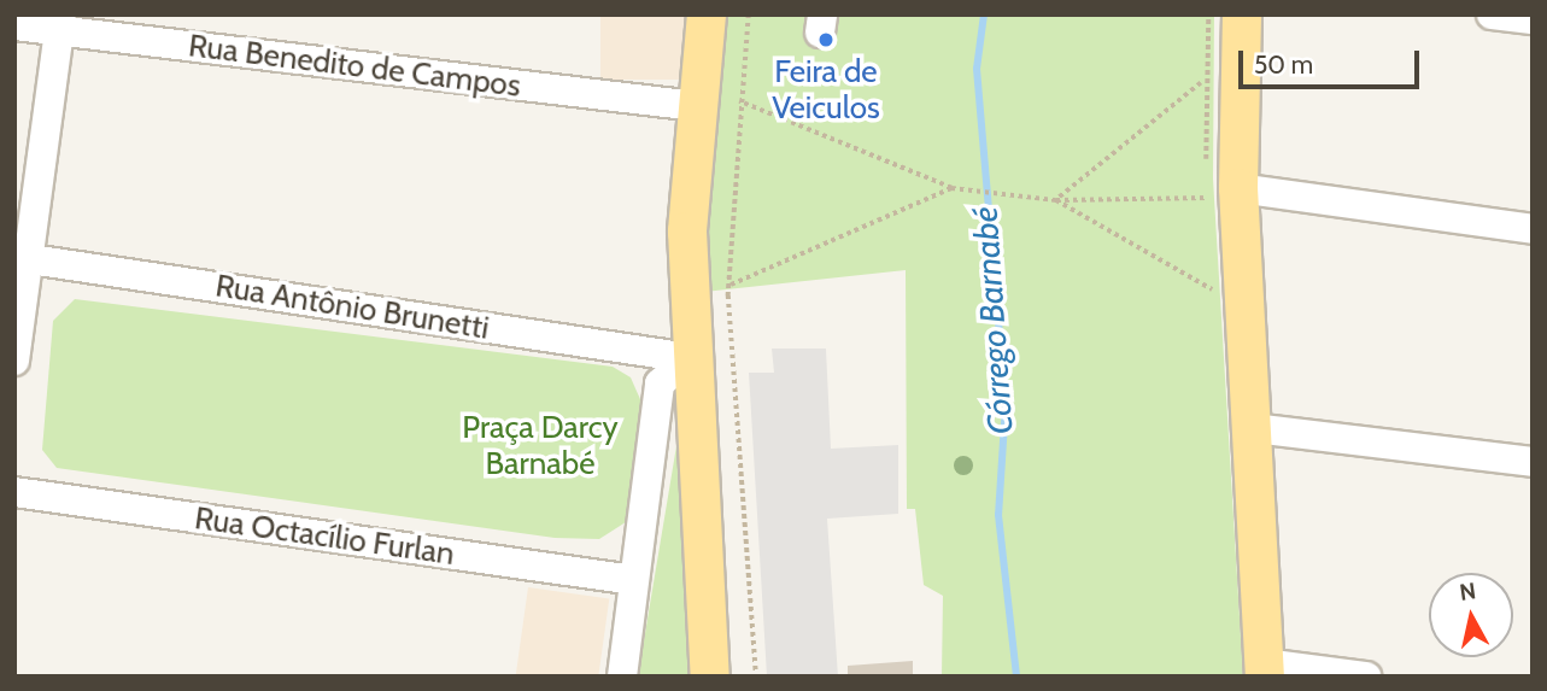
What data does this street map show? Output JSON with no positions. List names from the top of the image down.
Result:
{
  "streets": {
    "street": ["Rua Benedito de Campos", "Rua Antônio Brunetti", "Rua Octacílio Furlan"]
  },
  "water": ["Córrego Barnabé"],
  "parks": ["Praça Darcy Barnabé"],
  "places": ["Feira de Veiculos"],
  "scale_bar": "50 m",
  "north": "top"
}
